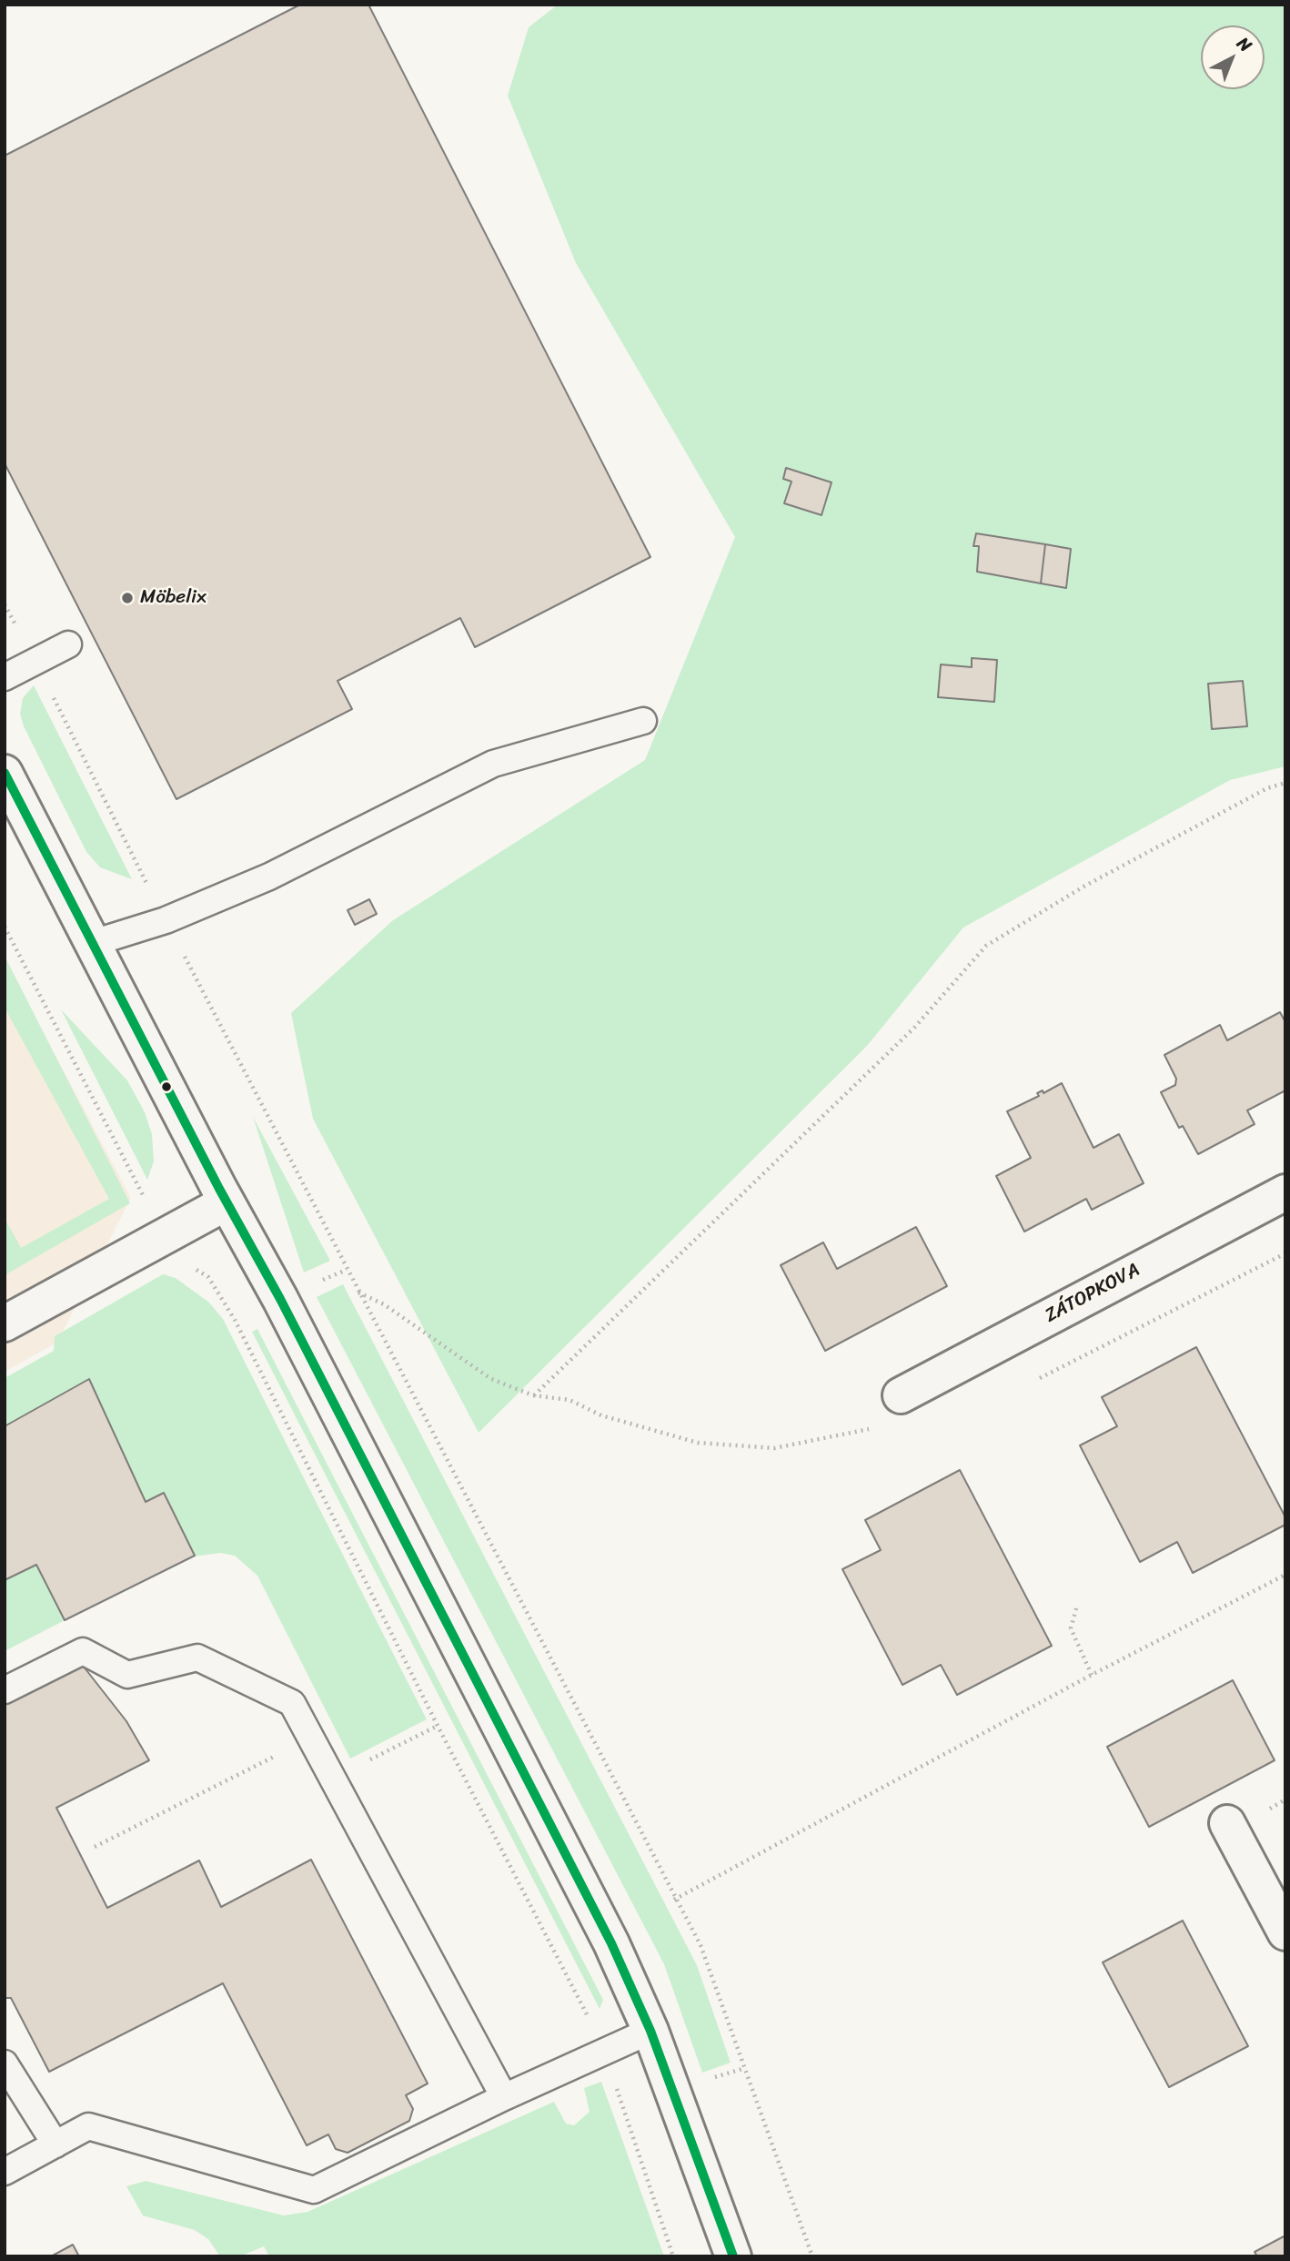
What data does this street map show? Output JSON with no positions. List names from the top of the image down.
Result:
{
  "streets": {
    "street": ["ZÁTOPKOVA"]
  },
  "places": ["Möbelix"],
  "north": "top right"
}
